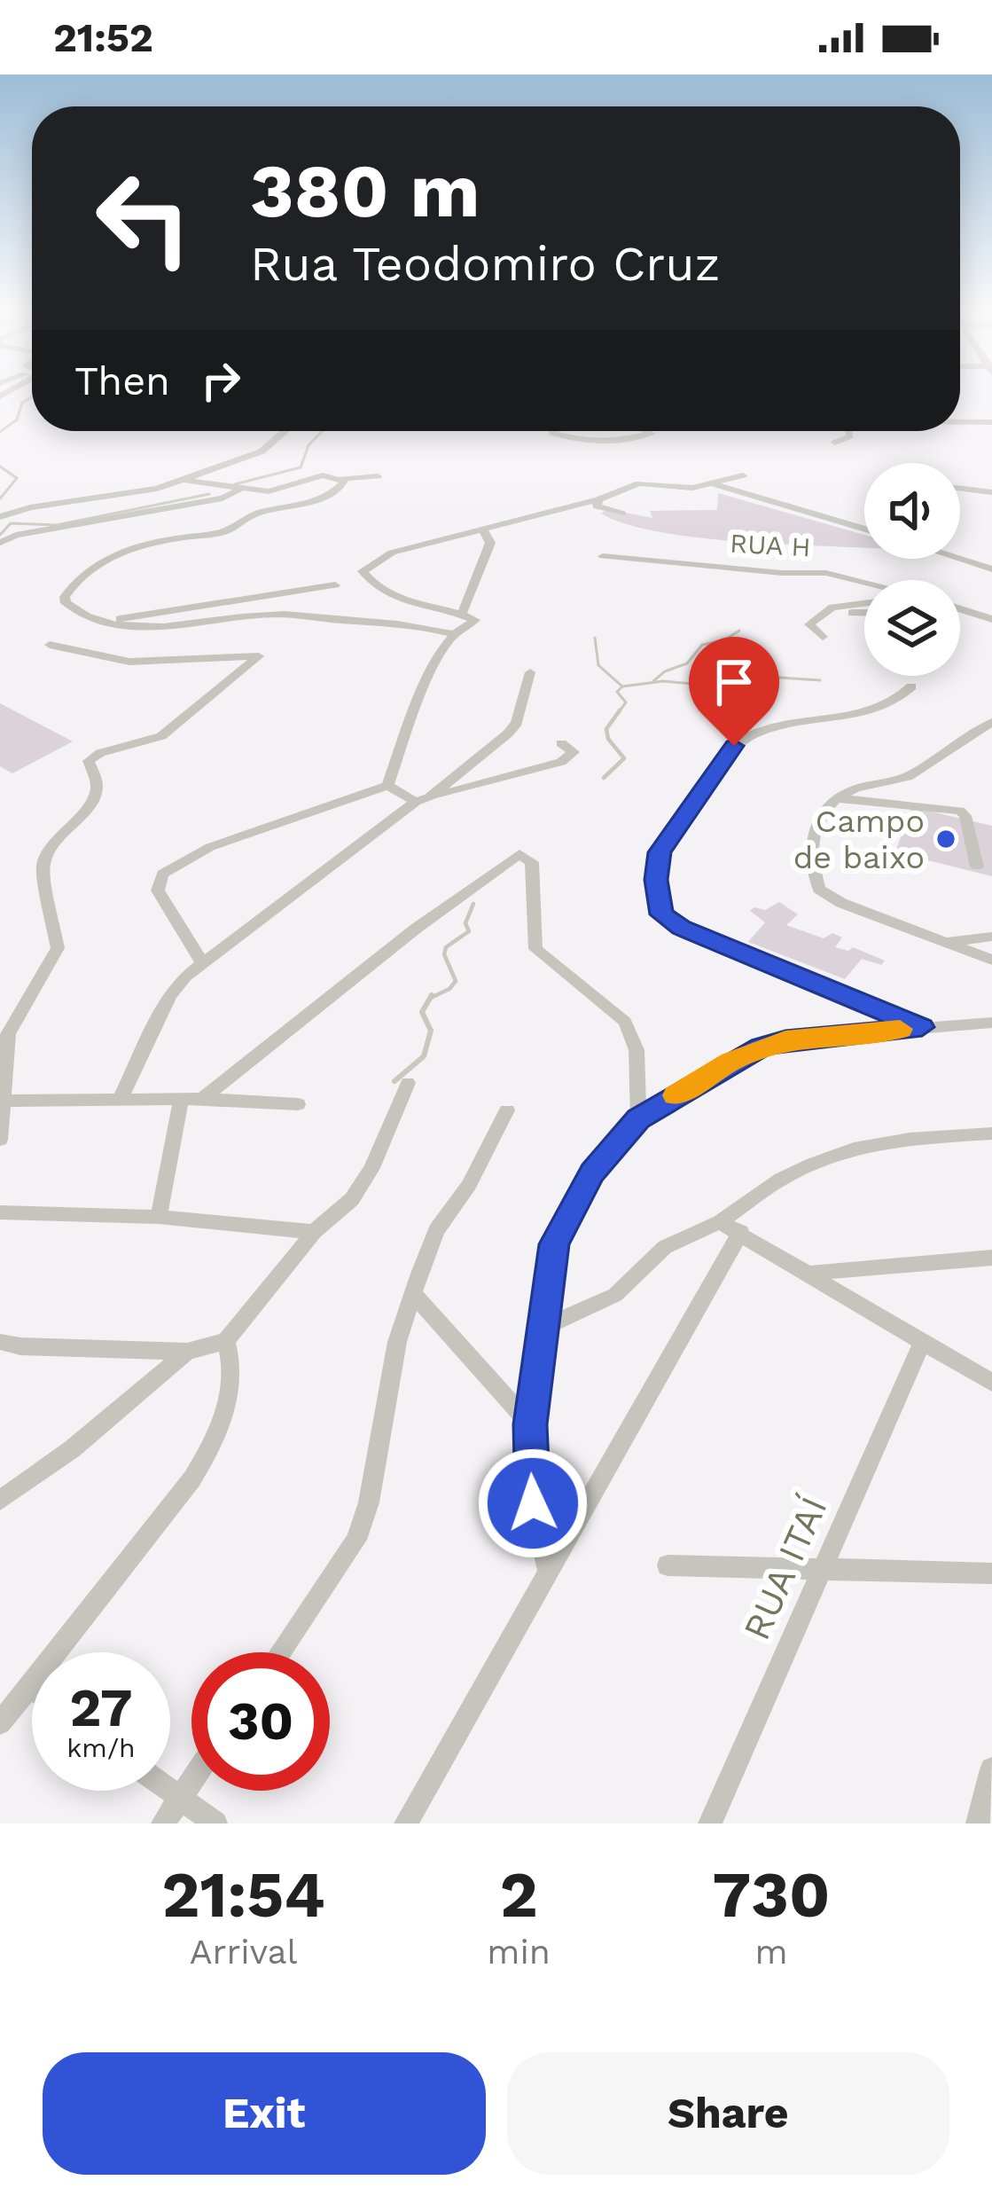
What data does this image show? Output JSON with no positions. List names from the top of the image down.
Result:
{
  "streets": {
    "street": ["RUA H", "RUA ITAÍ"]
  },
  "places": ["Campo de baixo"],
  "page": {
    "status": "21:52",
    "turn": ["380 m", "Rua Teodomiro Cruz"],
    "then": "Then",
    "speed": "27 km/h",
    "limit": "30",
    "eta": [
      "21:54",
      "Arrival",
      "2",
      "min",
      "730",
      "m"
    ],
    "buttons": ["Exit", "Share"]
  }
}
